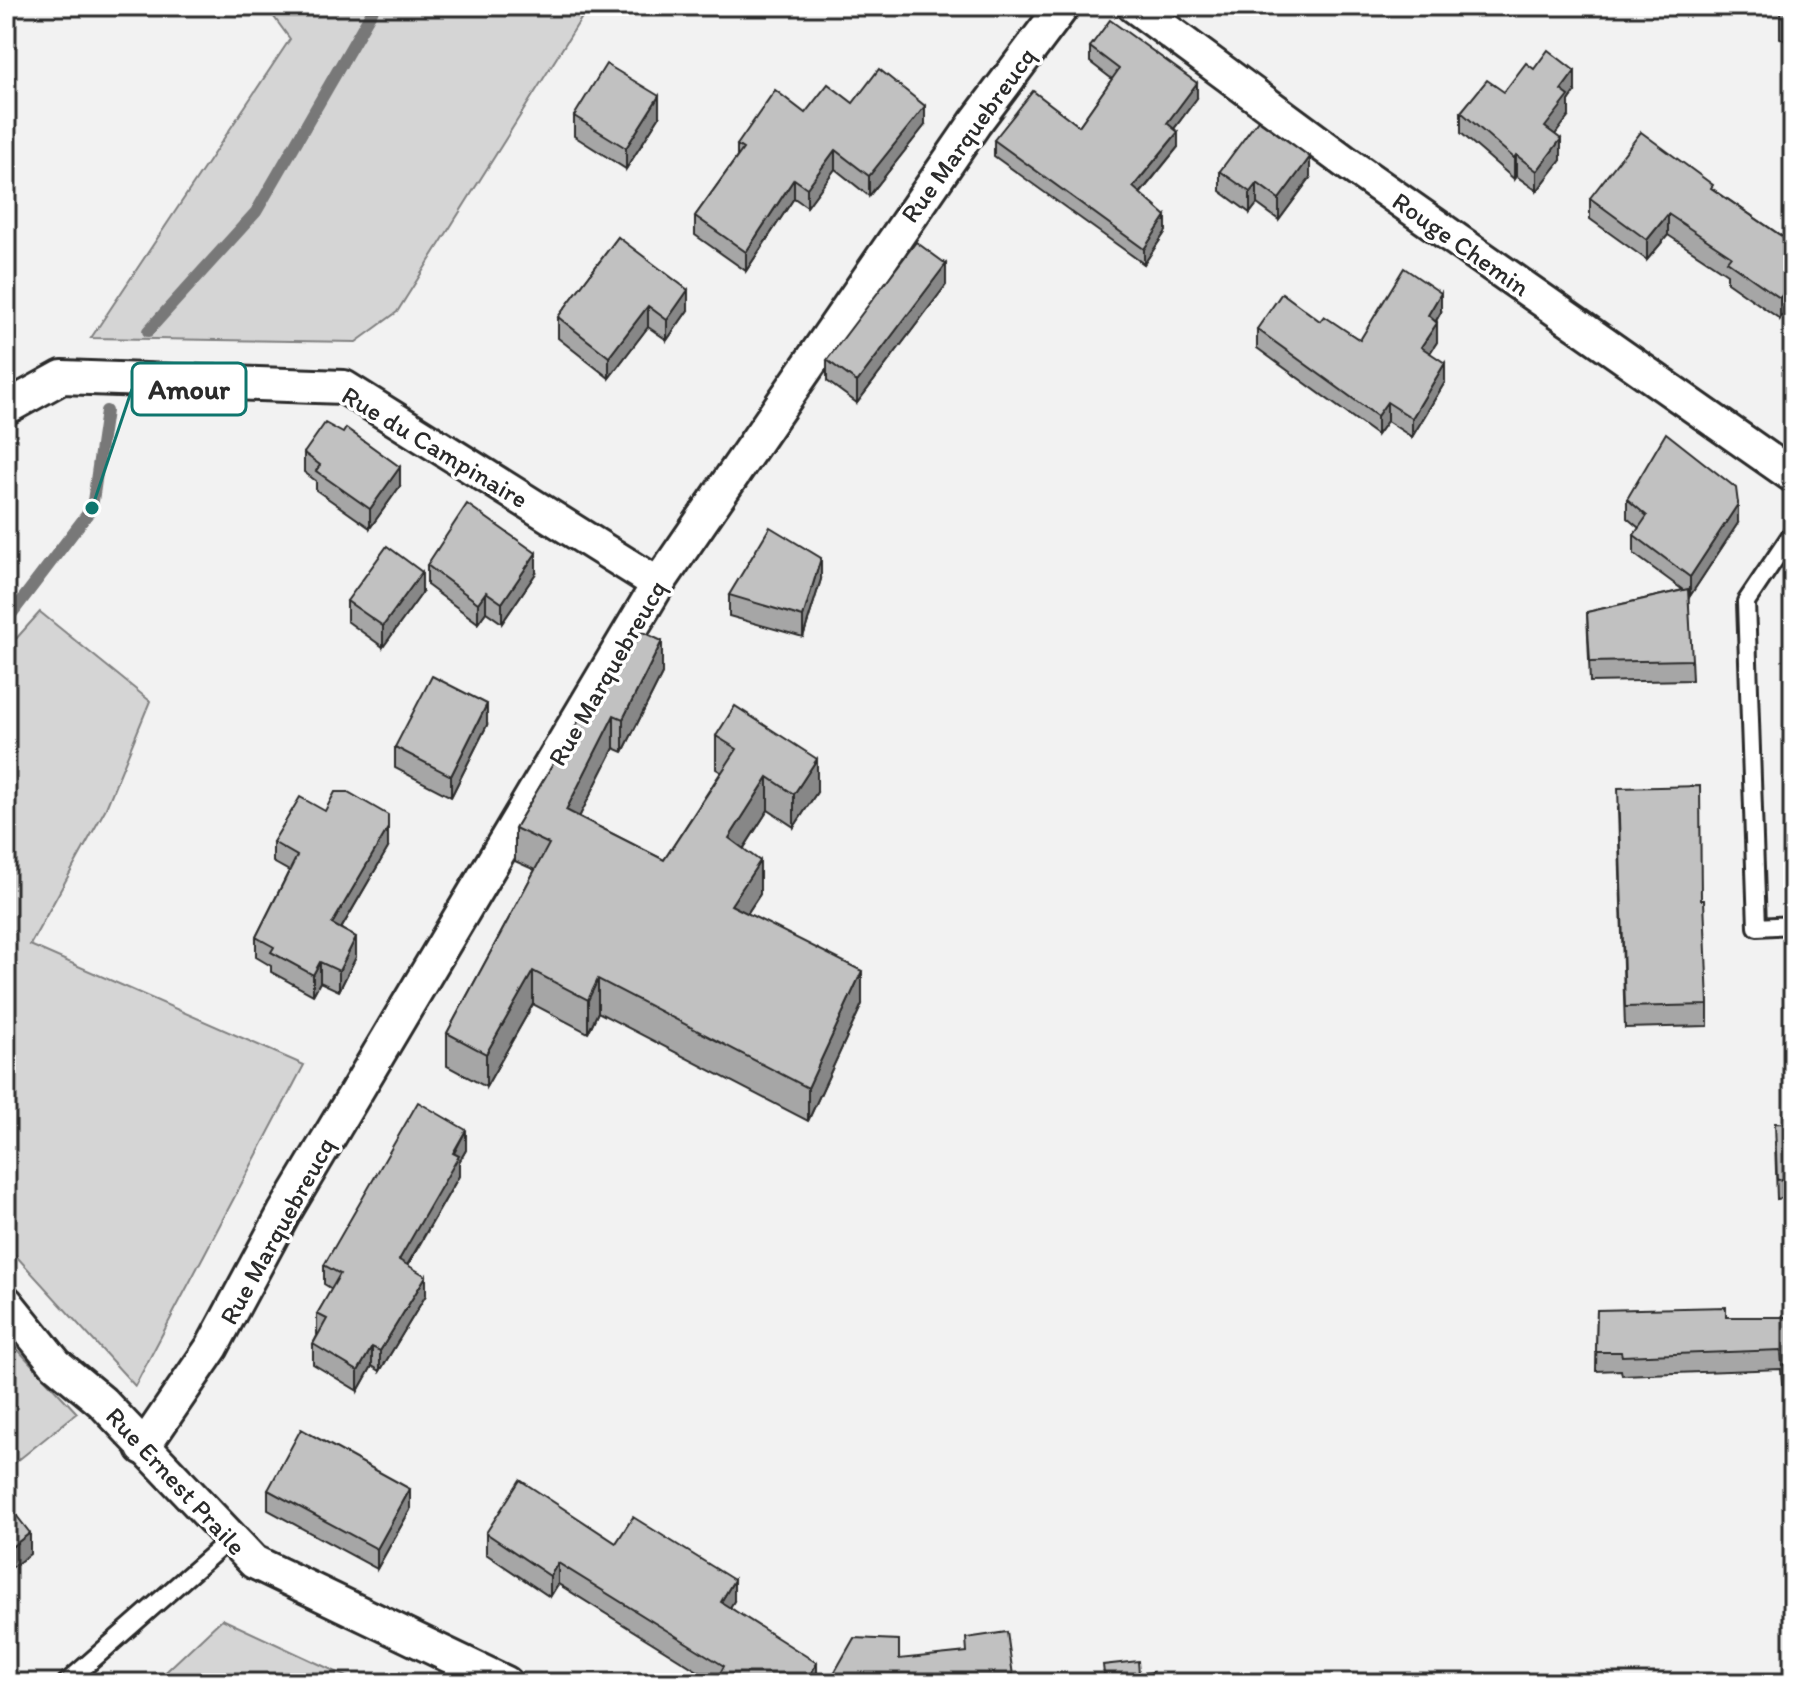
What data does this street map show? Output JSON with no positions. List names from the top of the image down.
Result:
{
  "streets": {
    "street": [
      "Rue Marquebreucq",
      "Rouge Chemin",
      "Rue du Campinaire",
      "Rue Ernest Praile"
    ]
  },
  "crossings": [
    ["Rue Marquebreucq", "Rue du Campinaire"],
    ["Rue Marquebreucq", "Rue Ernest Praile"]
  ],
  "places": ["Amour"]
}
